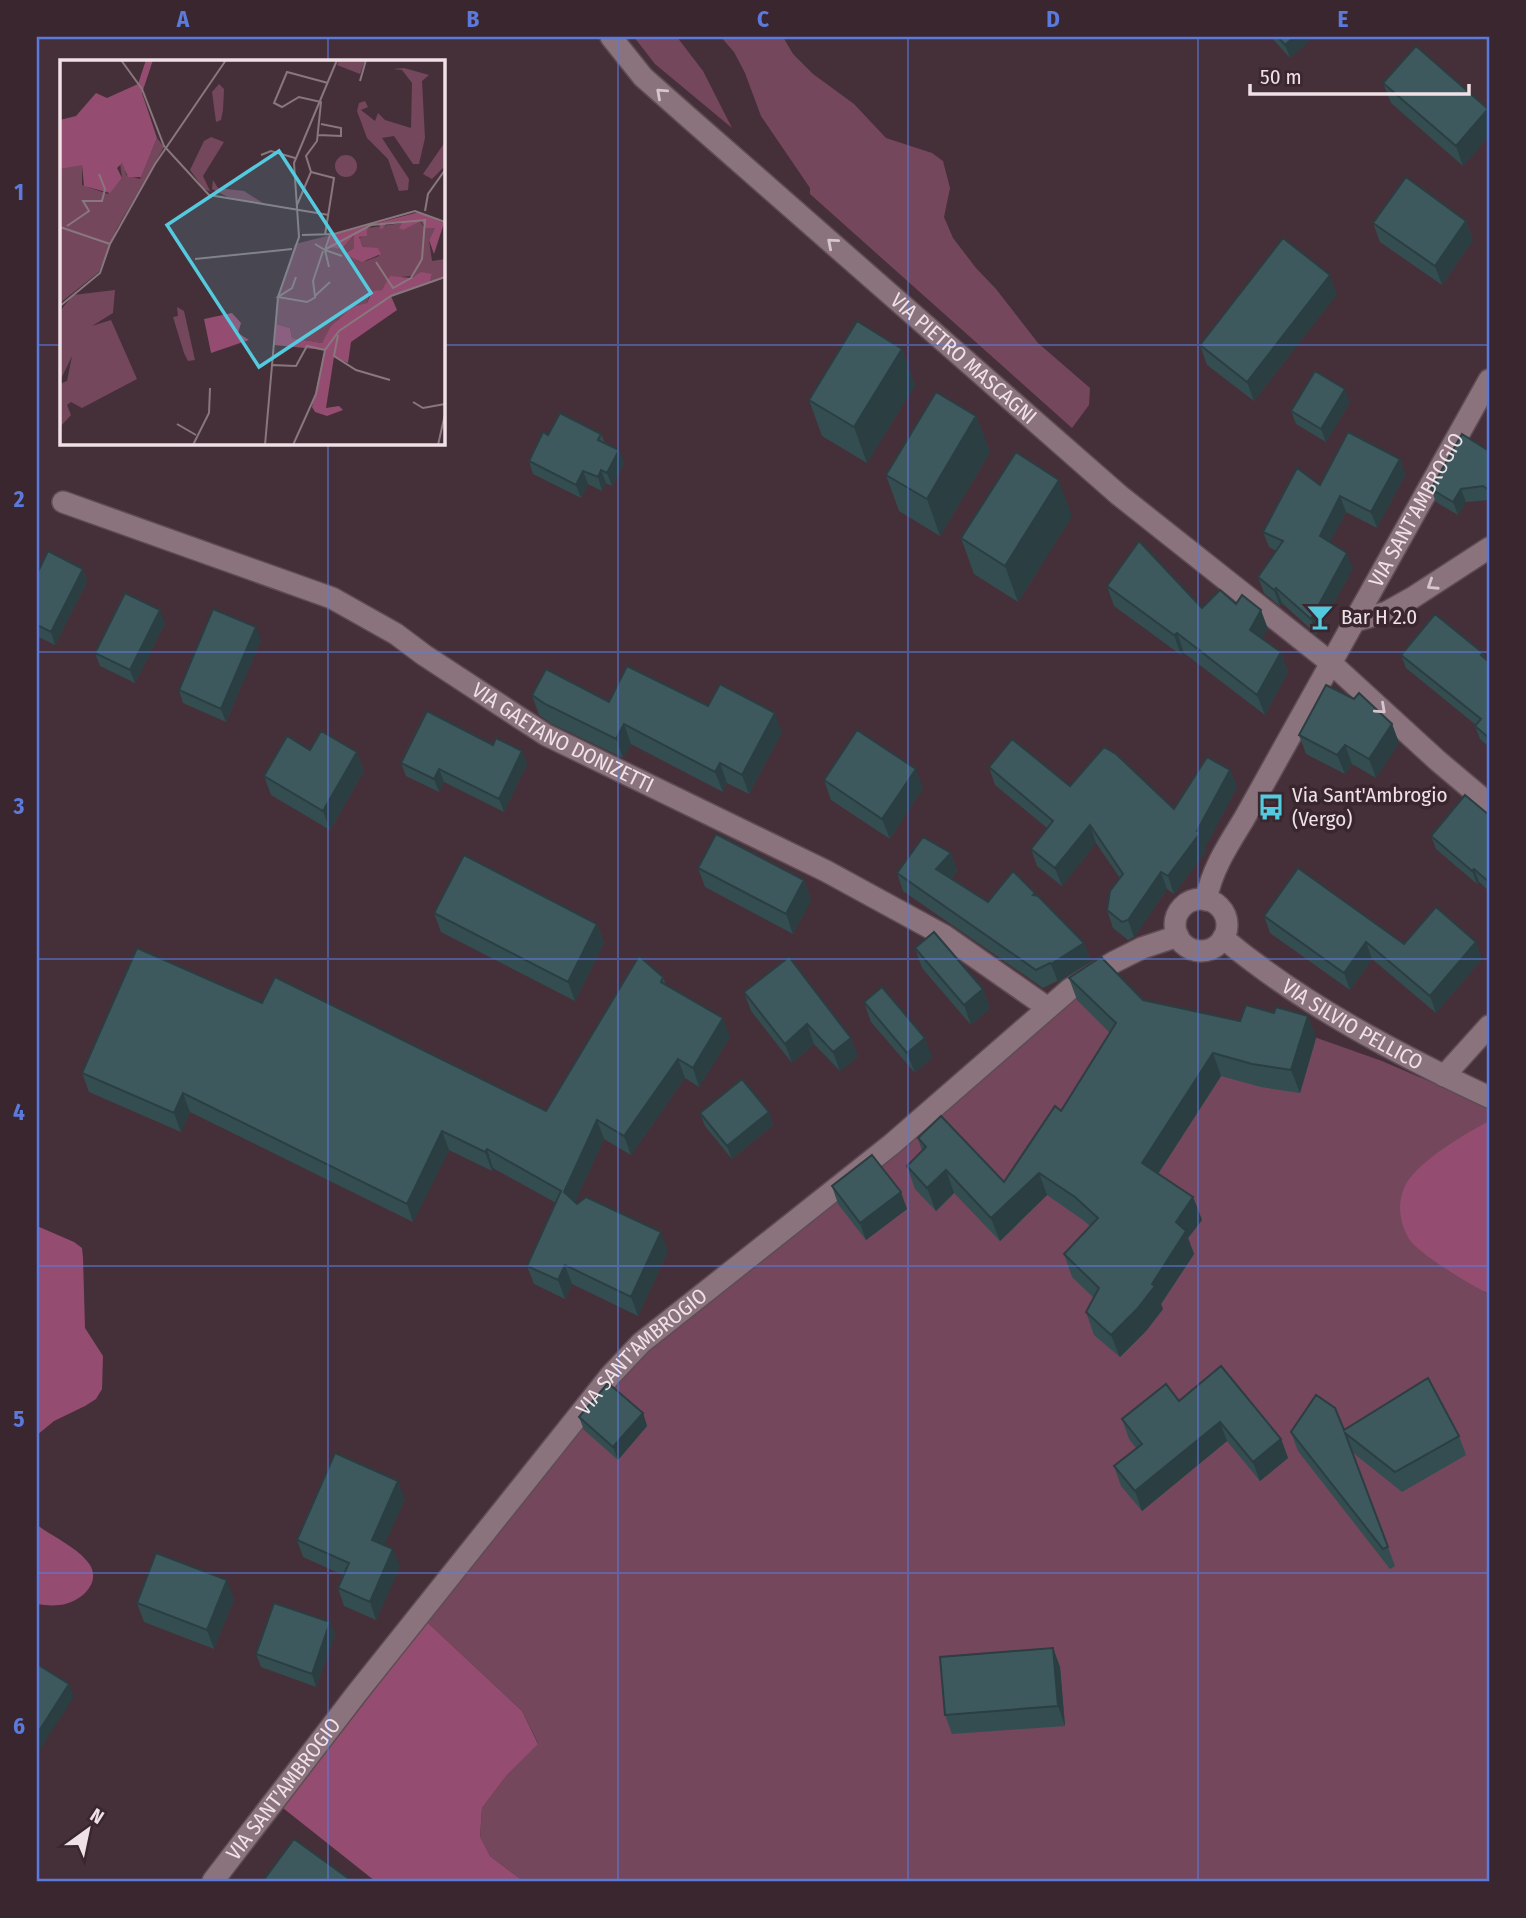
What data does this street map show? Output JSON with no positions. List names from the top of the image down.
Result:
{
  "streets": {
    "street": [
      "VIA PIETRO MASCAGNI",
      "VIA SANT'AMBROGIO",
      "VIA GAETANO DONIZETTI",
      "VIA SILVIO PELLICO"
    ]
  },
  "crossings": [
    ["VIA PIETRO MASCAGNI", "VIA SANT'AMBROGIO"],
    ["VIA SANT'AMBROGIO", "VIA GAETANO DONIZETTI"],
    ["VIA SANT'AMBROGIO", "VIA SILVIO PELLICO"]
  ],
  "places": {
    "bar": ["Bar H 2.0"],
    "bus stop": ["Via Sant'Ambrogio (Vergo)"]
  },
  "scale_bar": "50 m",
  "north": "top right",
  "grid": {
    "columns": [
      "A",
      "B",
      "C",
      "D",
      "E"
    ],
    "rows": [
      "1",
      "2",
      "3",
      "4",
      "5",
      "6"
    ]
  }
}
